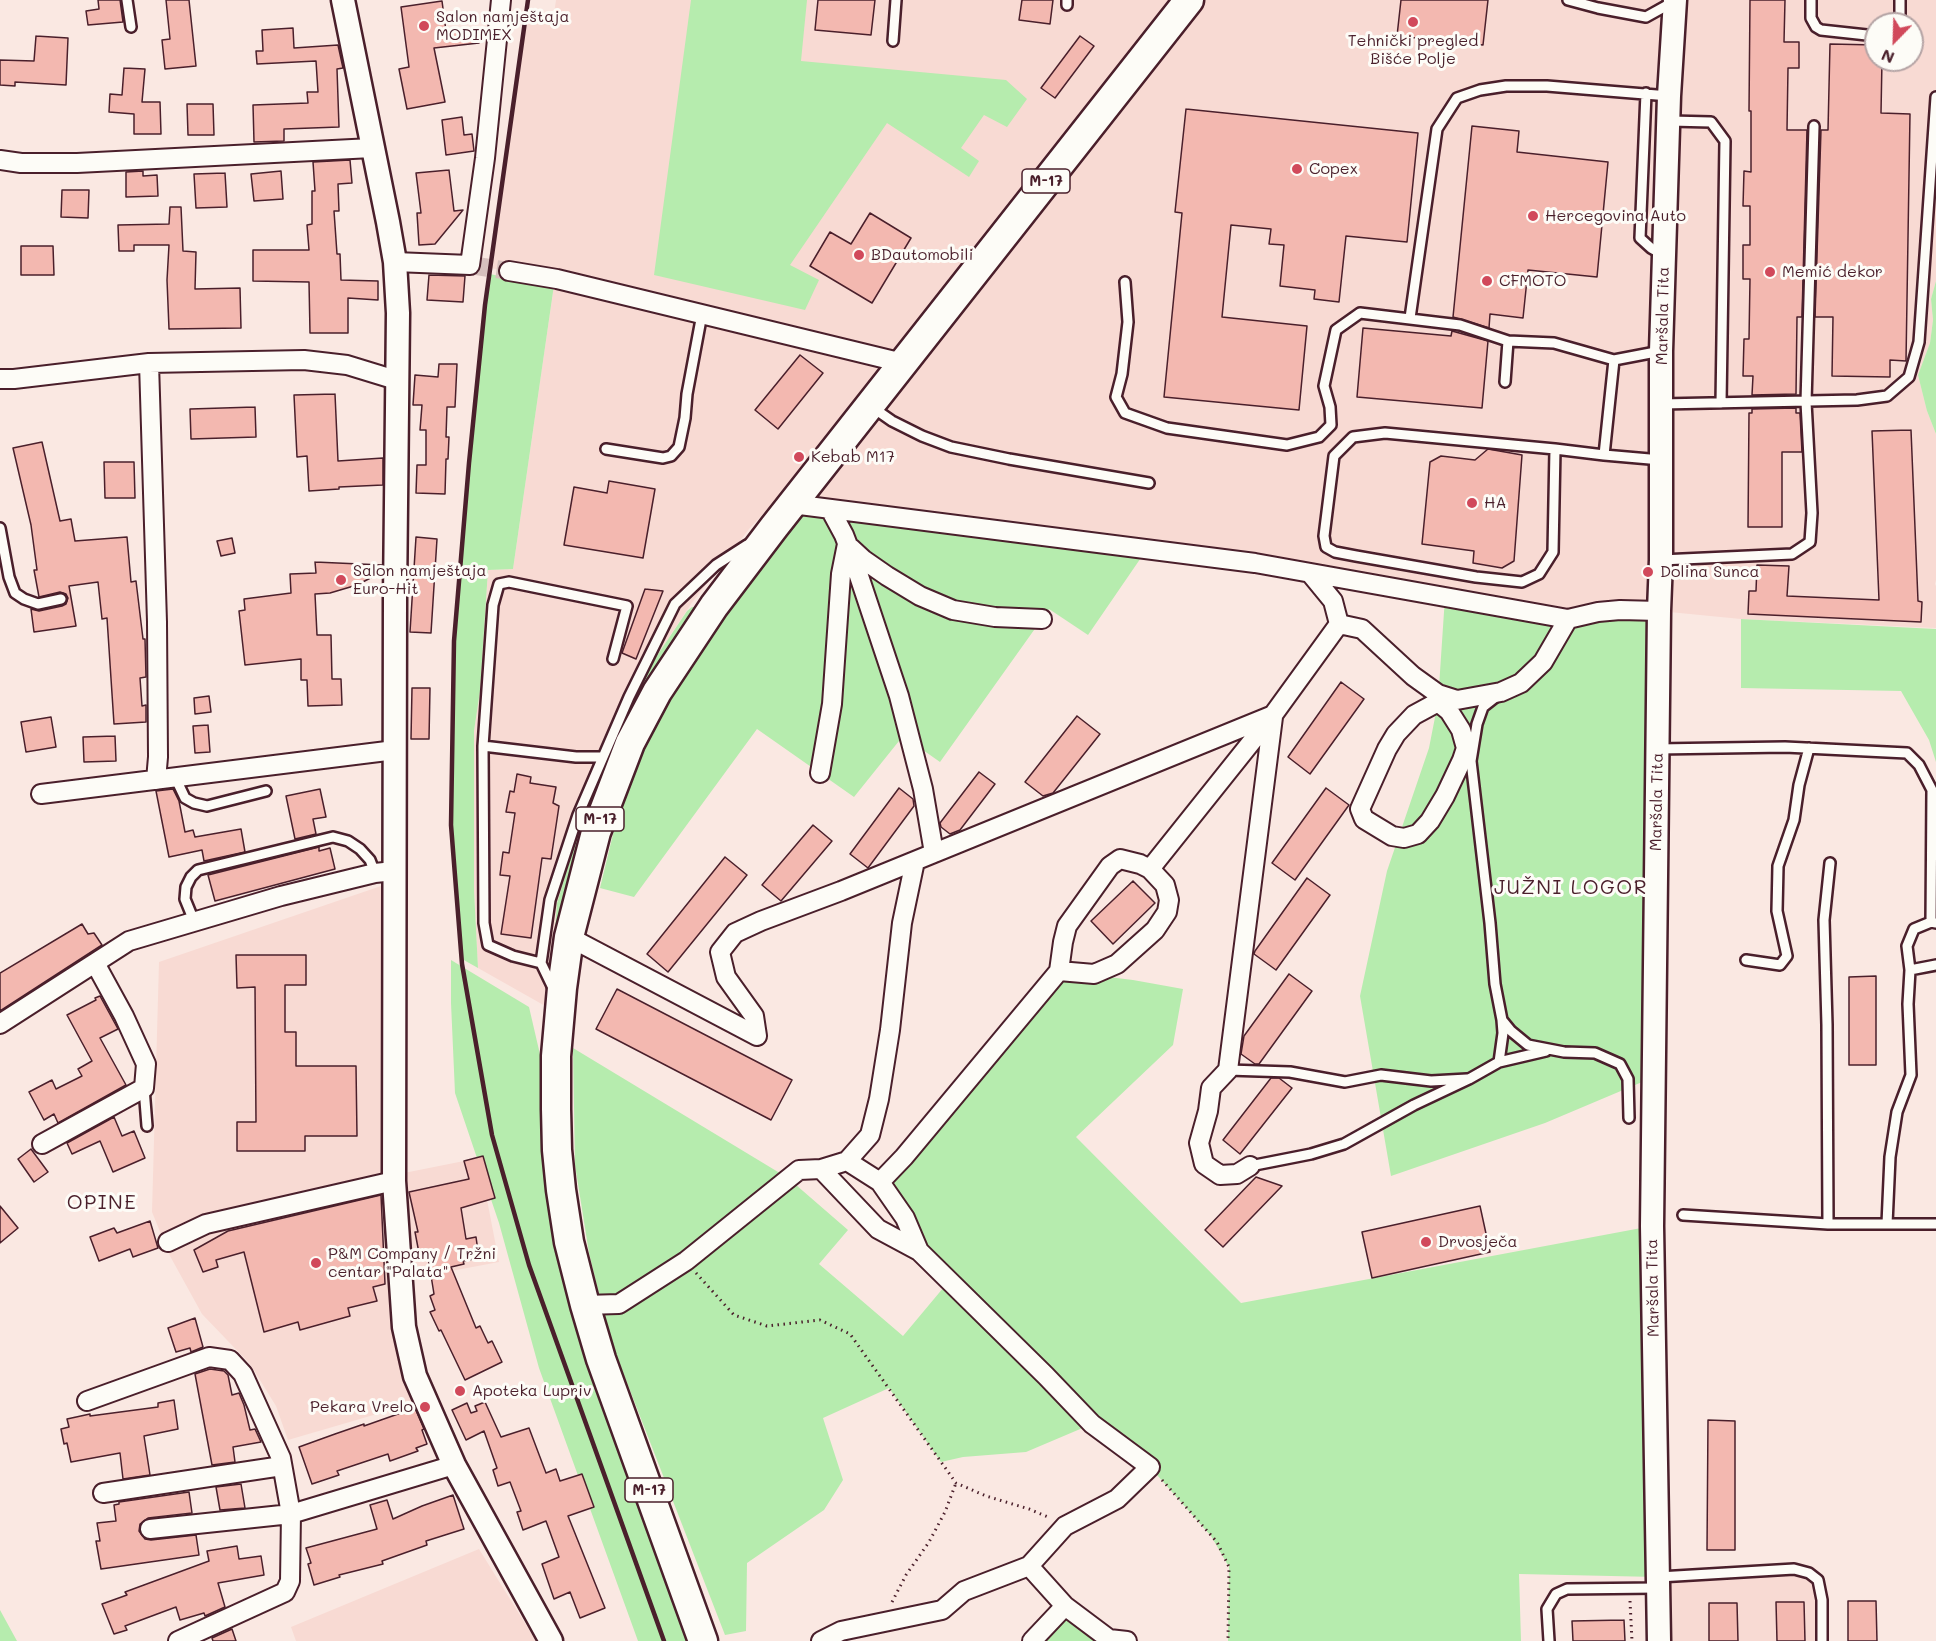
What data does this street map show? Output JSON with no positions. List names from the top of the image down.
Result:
{
  "streets": {
    "main road": ["M-17"],
    "street": ["Maršala Tita"]
  },
  "districts": ["JUŽNI LOGOR", "OPINE"],
  "places": [
    "Tehnički pregled Bišće Polje",
    "Salon namještaja MODIMEX",
    "Copex",
    "Hercegovina Auto",
    "BDautomobili",
    "Memić dekor",
    "CFMOTO",
    "Kebab M17",
    "HA",
    "Dolina Sunca",
    "Salon namještaja Euro-Hit",
    "Drvosječa",
    "P&M Company / Tržni centar \"Palata\"",
    "Apoteka Lupriv",
    "Pekara Vrelo"
  ],
  "north": "bottom left"
}
